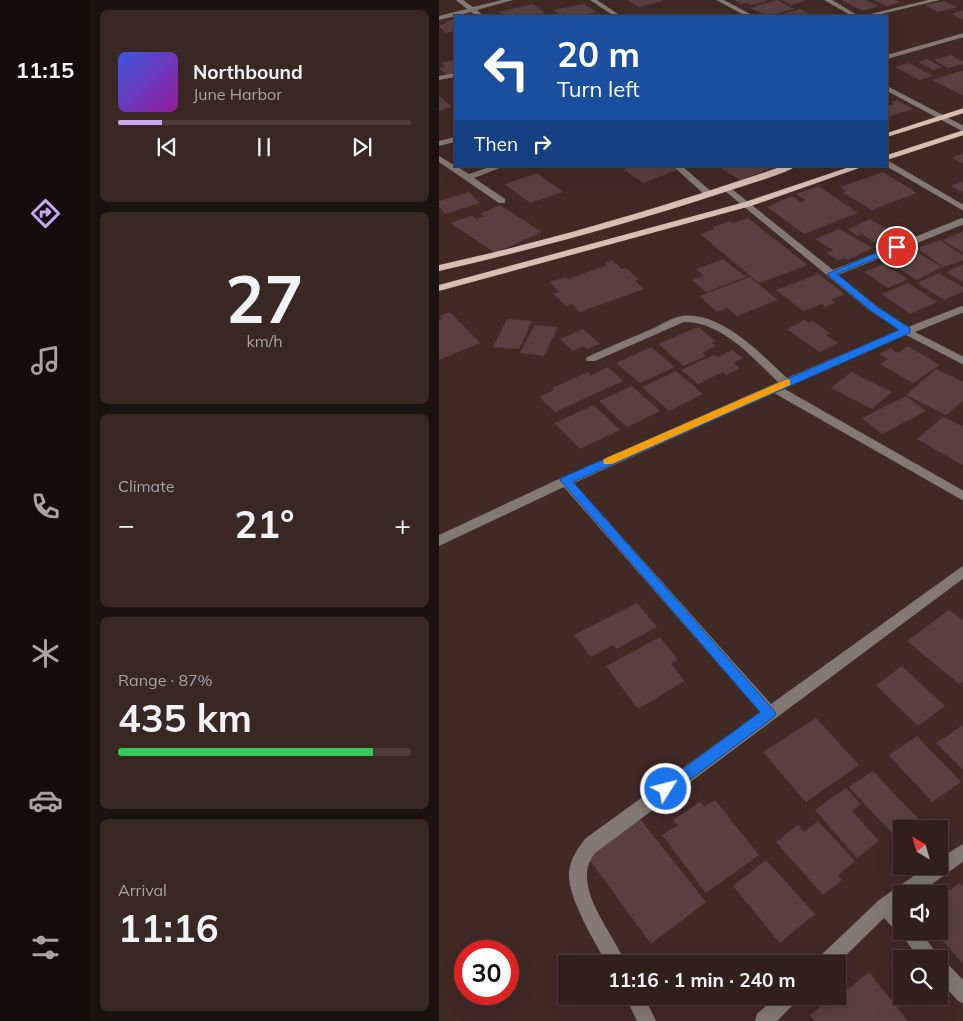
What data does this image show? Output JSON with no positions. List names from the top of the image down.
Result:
{
  "north": "top left",
  "page": {
    "tabs": "11:15",
    "turn": ["20 m", "Turn left"],
    "song": ["Northbound", "June Harbor"],
    "then": "Then",
    "tile": [
      ["27", "km/h"],
      "Climate",
      ["Range · 87%", "435 km"],
      ["Arrival", "11:16"]
    ],
    "heat": ["−", "21°", "+"],
    "limit": "30",
    "trip": "11:16 · 1 min · 240 m"
  }
}
